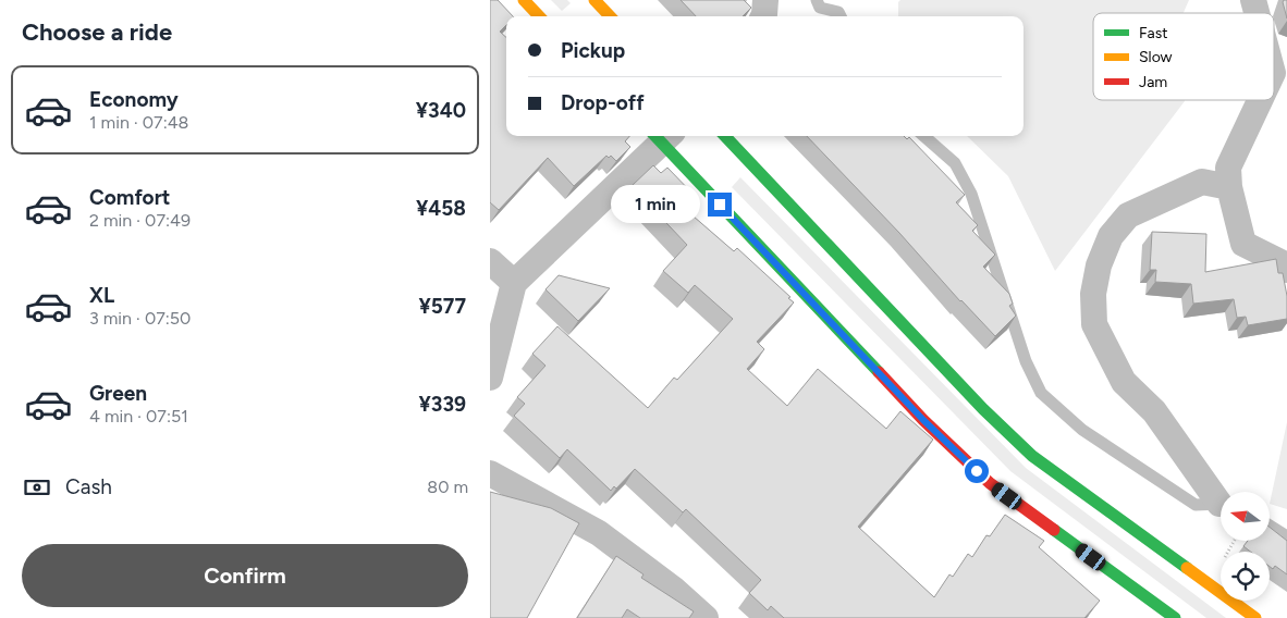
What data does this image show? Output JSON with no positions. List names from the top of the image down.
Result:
{
  "legend": ["Fast", "Slow", "Jam"],
  "north": "left",
  "page": {
    "heading": "Choose a ride",
    "banner": ["Pickup", "Drop-off"],
    "list": [
      {
        "name": "Economy",
        "note": "1 min · 07:48",
        "value": "¥340"
      },
      {
        "name": "Comfort",
        "note": "2 min · 07:49",
        "value": "¥458"
      },
      {
        "name": "XL",
        "note": "3 min · 07:50",
        "value": "¥577"
      },
      {
        "name": "Green",
        "note": "4 min · 07:51",
        "value": "¥339"
      }
    ],
    "bubble": "1 min",
    "pay": ["Cash", "80 m"],
    "buttons": "Confirm"
  }
}
